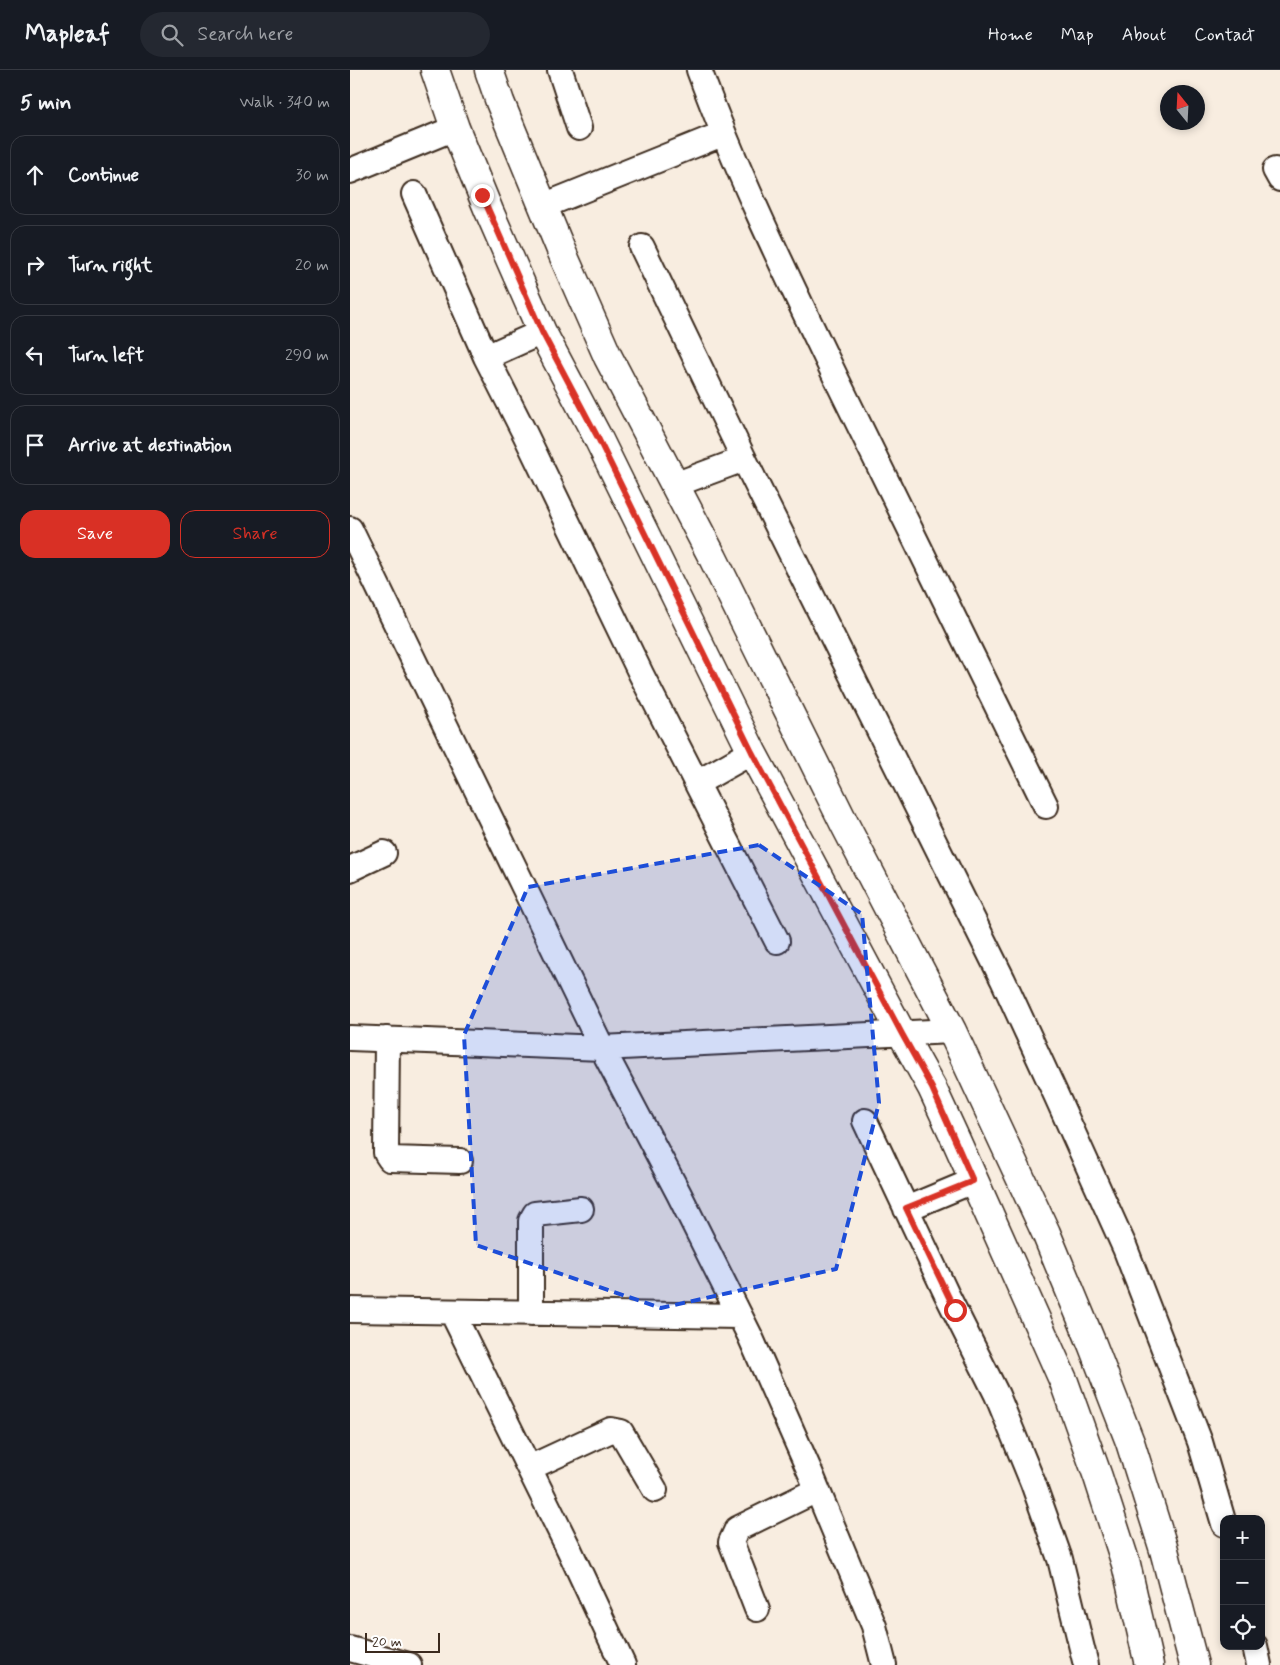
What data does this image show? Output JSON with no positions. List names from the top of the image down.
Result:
{
  "scale_bar": "20 m",
  "north": "top",
  "page": {
    "header": "Mapleaf",
    "search": "Search here",
    "nav": [
      "Home",
      "Map",
      "About",
      "Contact"
    ],
    "heading": ["5 min", "Walk · 340 m"],
    "list": [
      ["Continue", "30 m"],
      ["Turn right", "20 m"],
      ["Turn left", "290 m"],
      "Arrive at destination"
    ],
    "buttons": ["Save", "Share"],
    "map_buttons": ["+", "−"],
    "scale": "20 m"
  }
}
